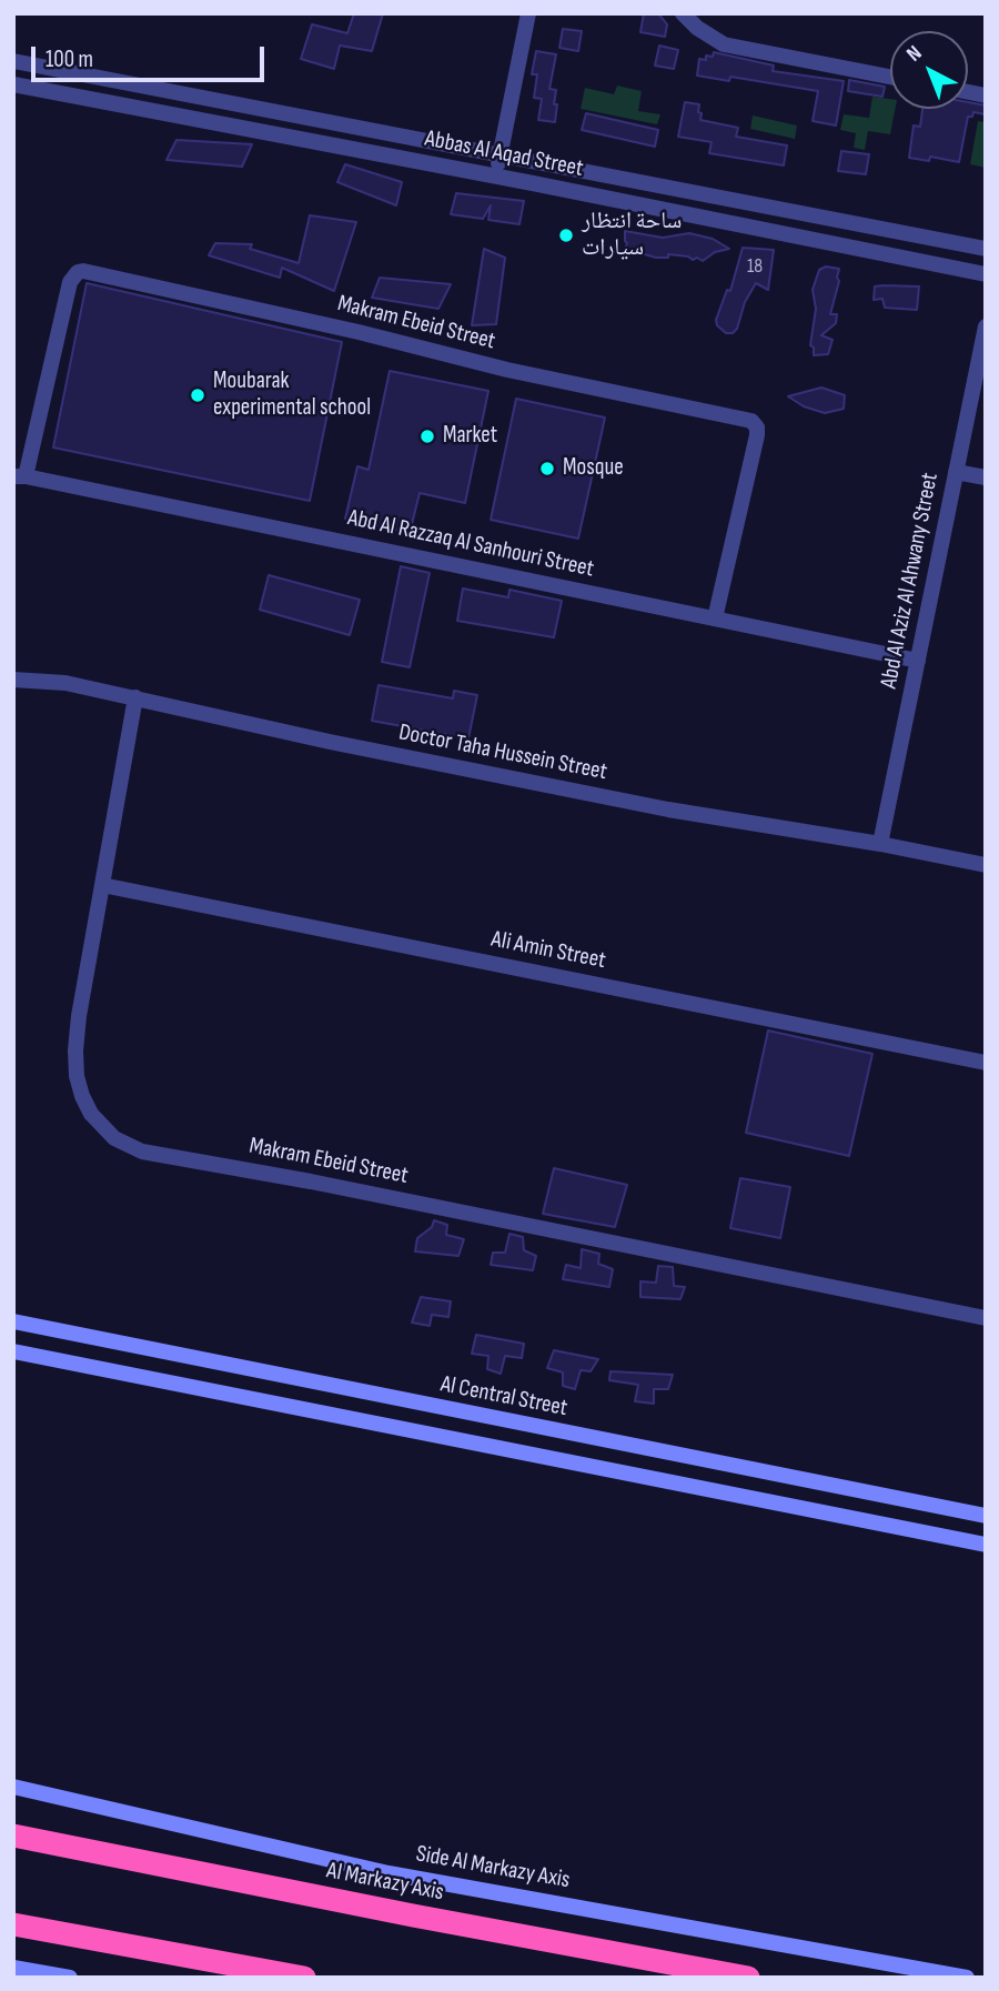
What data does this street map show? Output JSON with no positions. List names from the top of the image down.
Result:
{
  "streets": {
    "highway": ["Al Markazy Axis"],
    "street": [
      "Abbas Al Aqad Street",
      "Makram Ebeid Street",
      "Abd Al Razzaq Al Sanhouri Street",
      "Abd Al Aziz Al Ahwany Street",
      "Doctor Taha Hussein Street",
      "Ali Amin Street",
      "Al Central Street",
      "Side Al Markazy Axis"
    ]
  },
  "crossings": [
    ["Makram Ebeid Street", "Abd Al Razzaq Al Sanhouri Street"],
    ["Makram Ebeid Street", "Doctor Taha Hussein Street"],
    ["Makram Ebeid Street", "Ali Amin Street"],
    ["Abd Al Razzaq Al Sanhouri Street", "Abd Al Aziz Al Ahwany Street"],
    ["Abd Al Aziz Al Ahwany Street", "Doctor Taha Hussein Street"]
  ],
  "places": [
    "ساحة انتظار سيارات",
    "Moubarak experimental school",
    "Market",
    "Mosque"
  ],
  "house_numbers": ["18"],
  "scale_bar": "100 m",
  "north": "top left"
}
